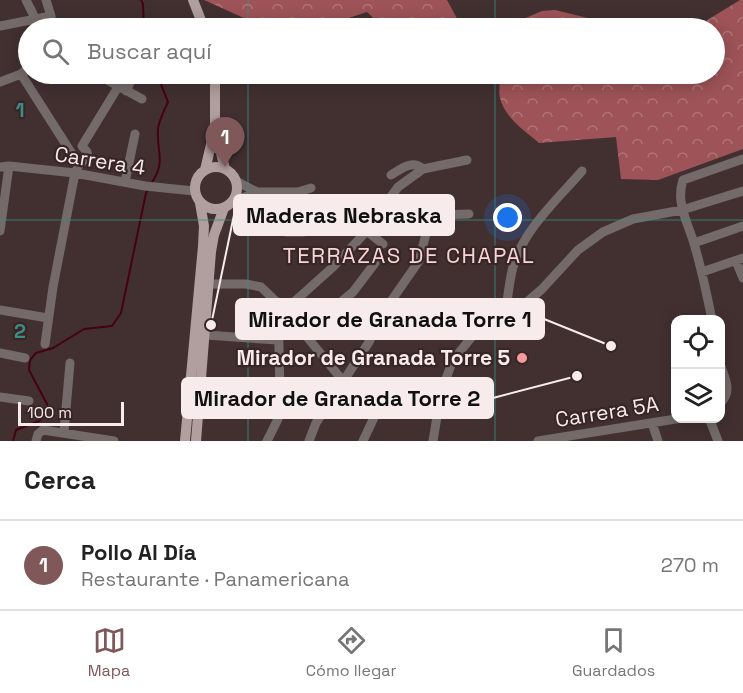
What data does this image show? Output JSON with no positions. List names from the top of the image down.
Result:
{
  "streets": {
    "street": ["Carrera 4", "Carrera 5A"]
  },
  "districts": ["TERRAZAS DE CHAPAL"],
  "places": [
    "Maderas Nebraska",
    "Mirador de Granada Torre 1",
    "Mirador de Granada Torre 5",
    "Mirador de Granada Torre 2"
  ],
  "scale_bar": "100 m",
  "page": {
    "search": "Buscar aquí",
    "pins": "1",
    "scale": "100 m",
    "heading": "Cerca",
    "list": [
      {
        "mark": "1",
        "name": "Pollo Al Día",
        "note": "Restaurante · Panamericana",
        "value": "270 m"
      }
    ],
    "nav": ["Mapa", "Cómo llegar", "Guardados"]
  },
  "grid": {
    "rows": ["1", "2"]
  }
}
